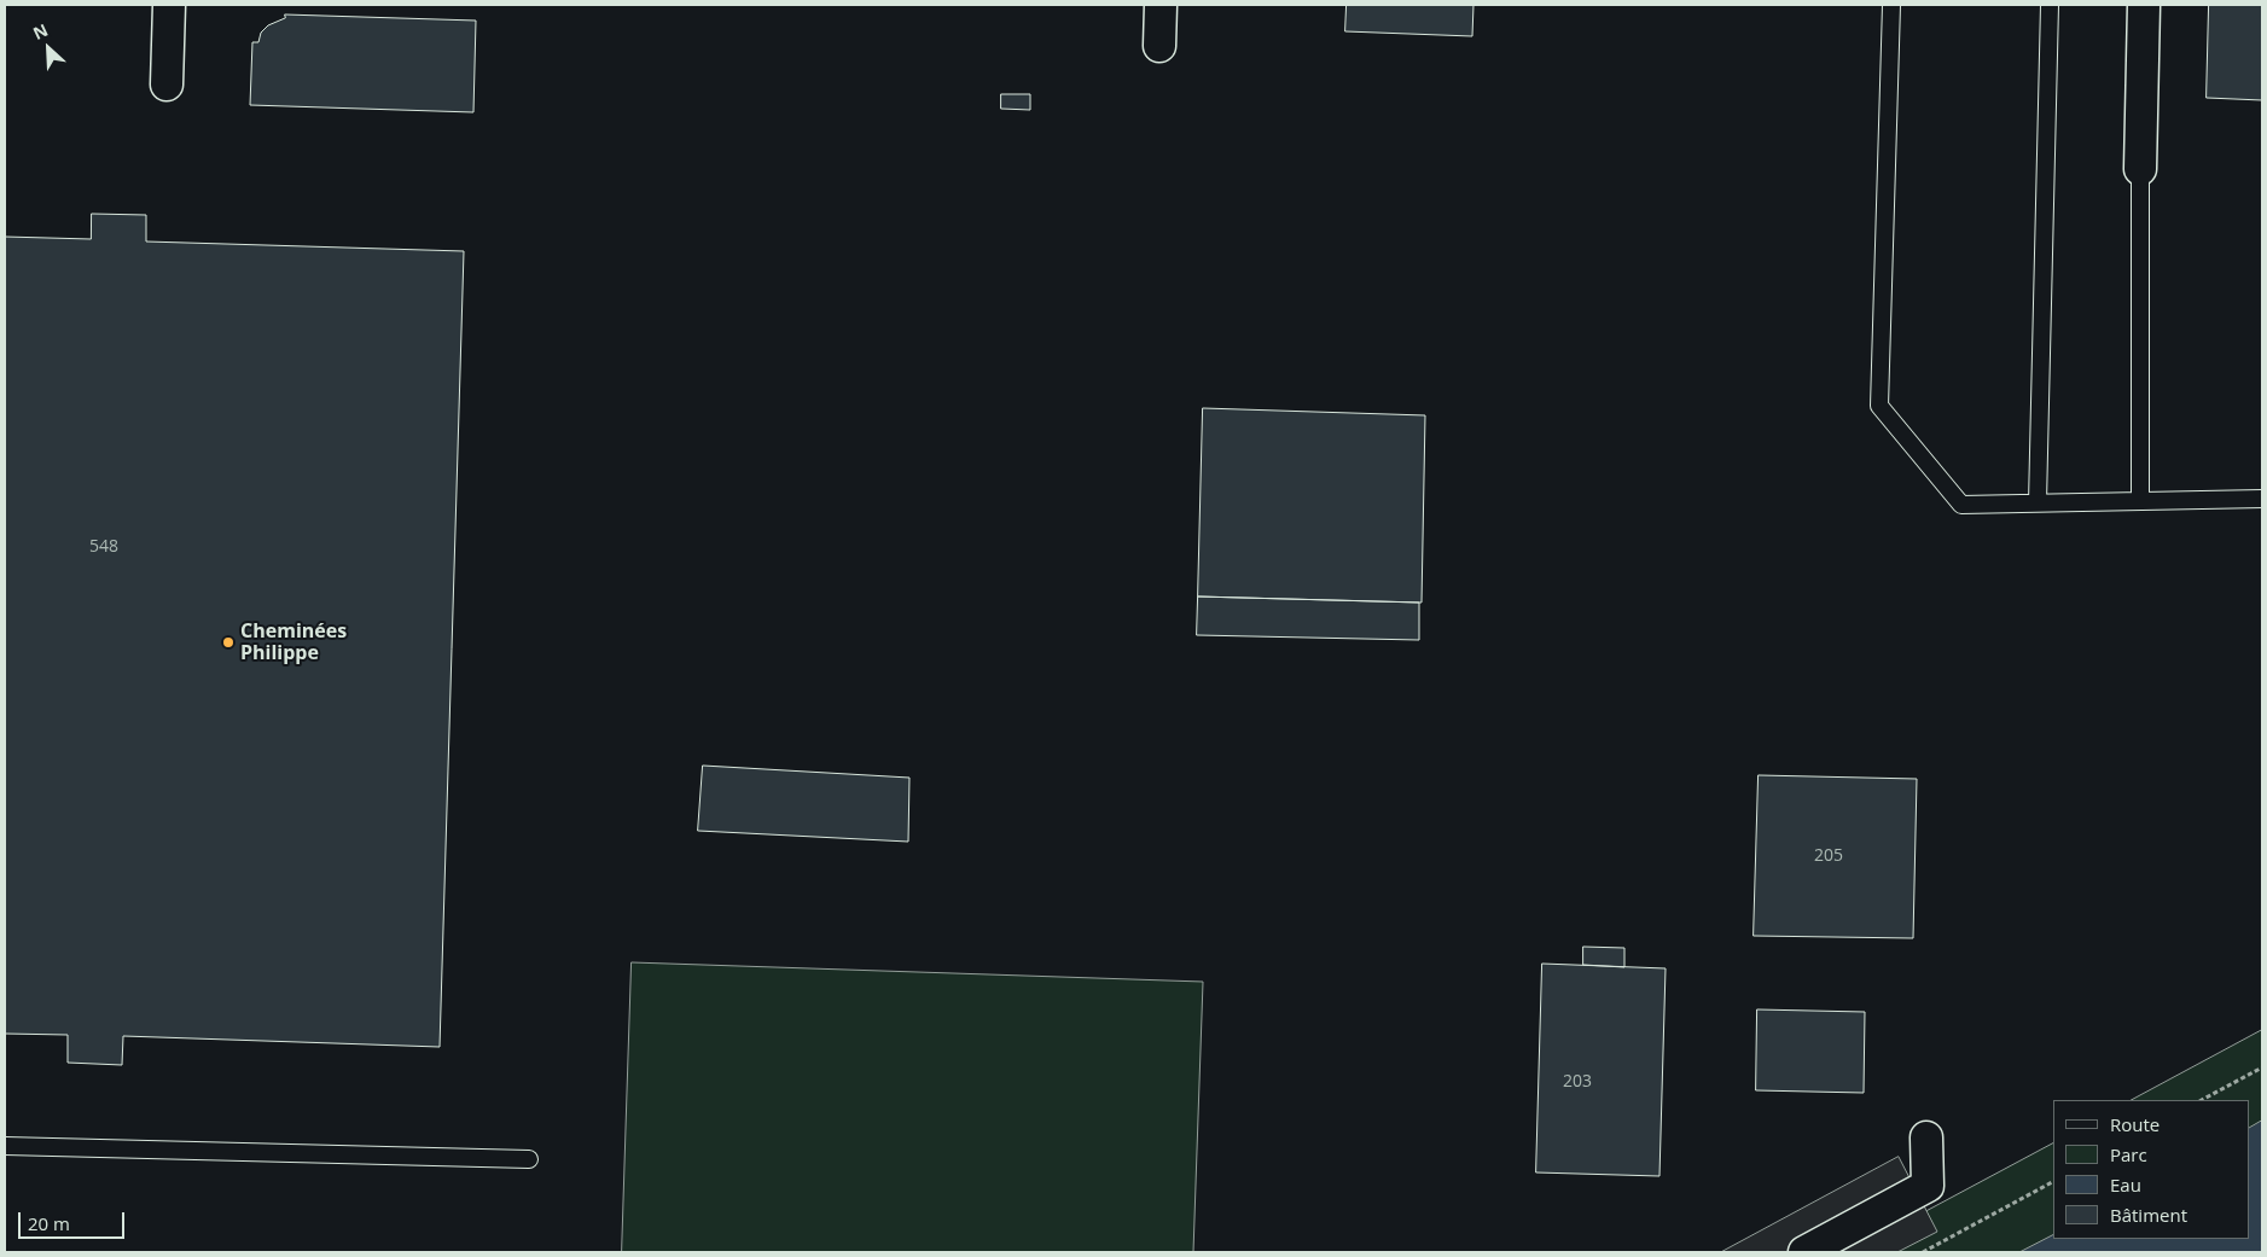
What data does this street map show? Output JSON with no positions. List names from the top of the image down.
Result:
{
  "places": ["Cheminées Philippe"],
  "house_numbers": ["548", "205", "203"],
  "legend": [
    "Route",
    "Parc",
    "Eau",
    "Bâtiment"
  ],
  "scale_bar": "20 m",
  "north": "top left"
}
